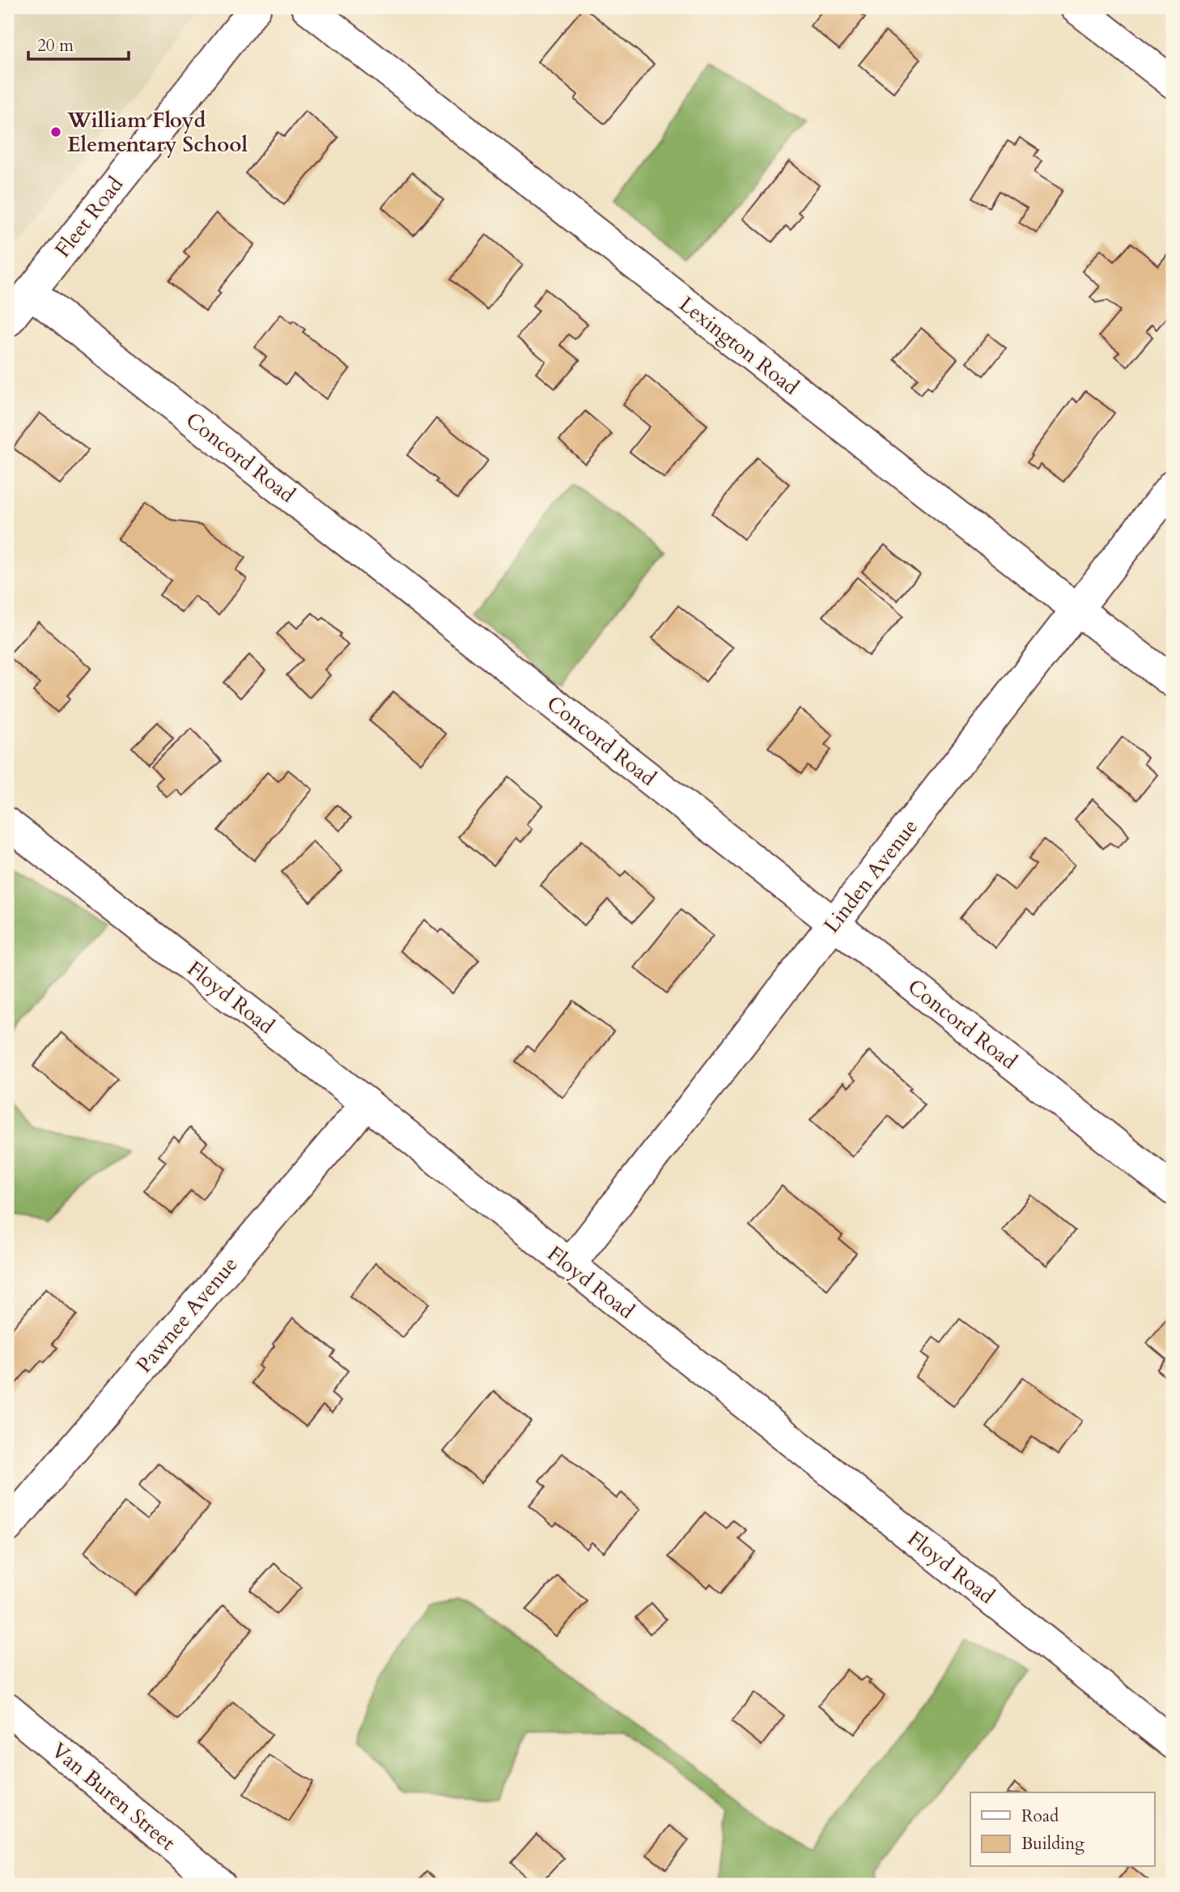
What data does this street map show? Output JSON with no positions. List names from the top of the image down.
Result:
{
  "streets": {
    "street": [
      "Fleet Road",
      "Lexington Road",
      "Concord Road",
      "Linden Avenue",
      "Floyd Road",
      "Pawnee Avenue",
      "Van Buren Street"
    ]
  },
  "crossings": [
    ["Fleet Road", "Concord Road"],
    ["Lexington Road", "Linden Avenue"],
    ["Concord Road", "Linden Avenue"],
    ["Linden Avenue", "Floyd Road"],
    ["Floyd Road", "Pawnee Avenue"]
  ],
  "places": ["William Floyd Elementary School"],
  "legend": ["Road", "Building"],
  "scale_bar": "20 m"
}
